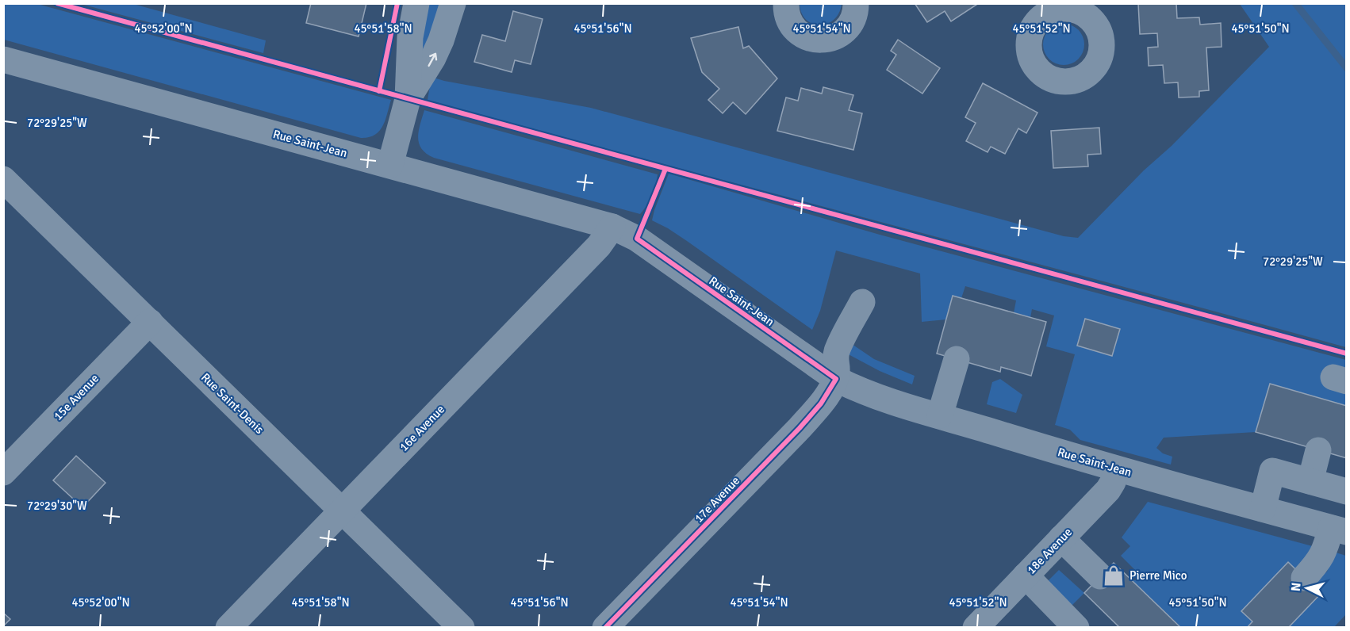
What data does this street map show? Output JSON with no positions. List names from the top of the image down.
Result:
{
  "streets": {
    "street": [
      "Rue Saint-Jean",
      "15e Avenue",
      "Rue Saint-Denis",
      "16e Avenue",
      "17e Avenue",
      "18e Avenue"
    ]
  },
  "crossings": [
    ["Rue Saint-Jean", "16e Avenue"],
    ["Rue Saint-Jean", "17e Avenue"],
    ["Rue Saint-Jean", "18e Avenue"],
    ["15e Avenue", "Rue Saint-Denis"],
    ["Rue Saint-Denis", "16e Avenue"]
  ],
  "places": {
    "shop": ["Pierre Mico"]
  },
  "north": "left",
  "coordinates": [
    "45°52'00\"N",
    "45°51'58\"N",
    "45°51'56\"N",
    "45°51'54\"N",
    "45°51'52\"N",
    "45°51'50\"N",
    "72°29'25\"W",
    "72°29'30\"W"
  ]
}
